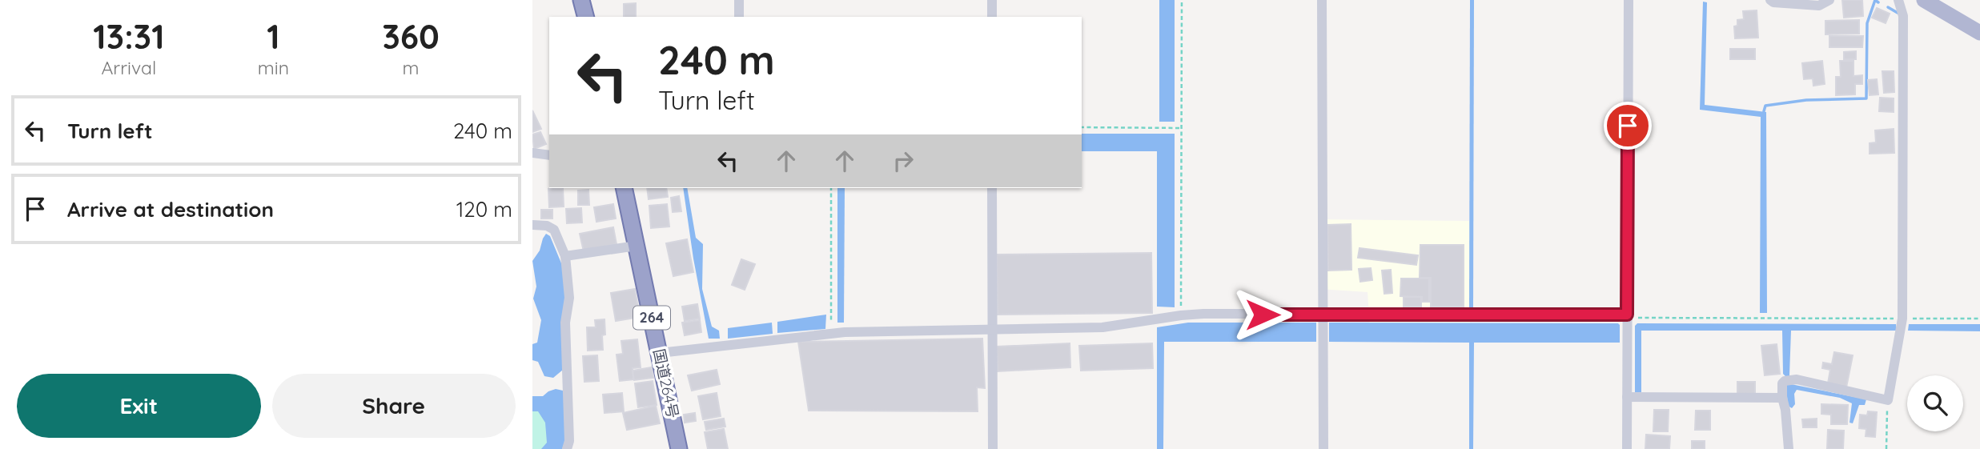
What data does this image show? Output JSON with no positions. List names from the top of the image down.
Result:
{
  "streets": {
    "highway": ["264", "国道264号"]
  },
  "page": {
    "eta": [
      "13:31",
      "Arrival",
      "1",
      "min",
      "360",
      "m"
    ],
    "turn": ["240 m", "Turn left"],
    "list": [
      {
        "name": "Turn left",
        "value": "240 m"
      },
      {
        "name": "Arrive at destination",
        "value": "120 m"
      }
    ],
    "buttons": ["Exit", "Share"]
  }
}
